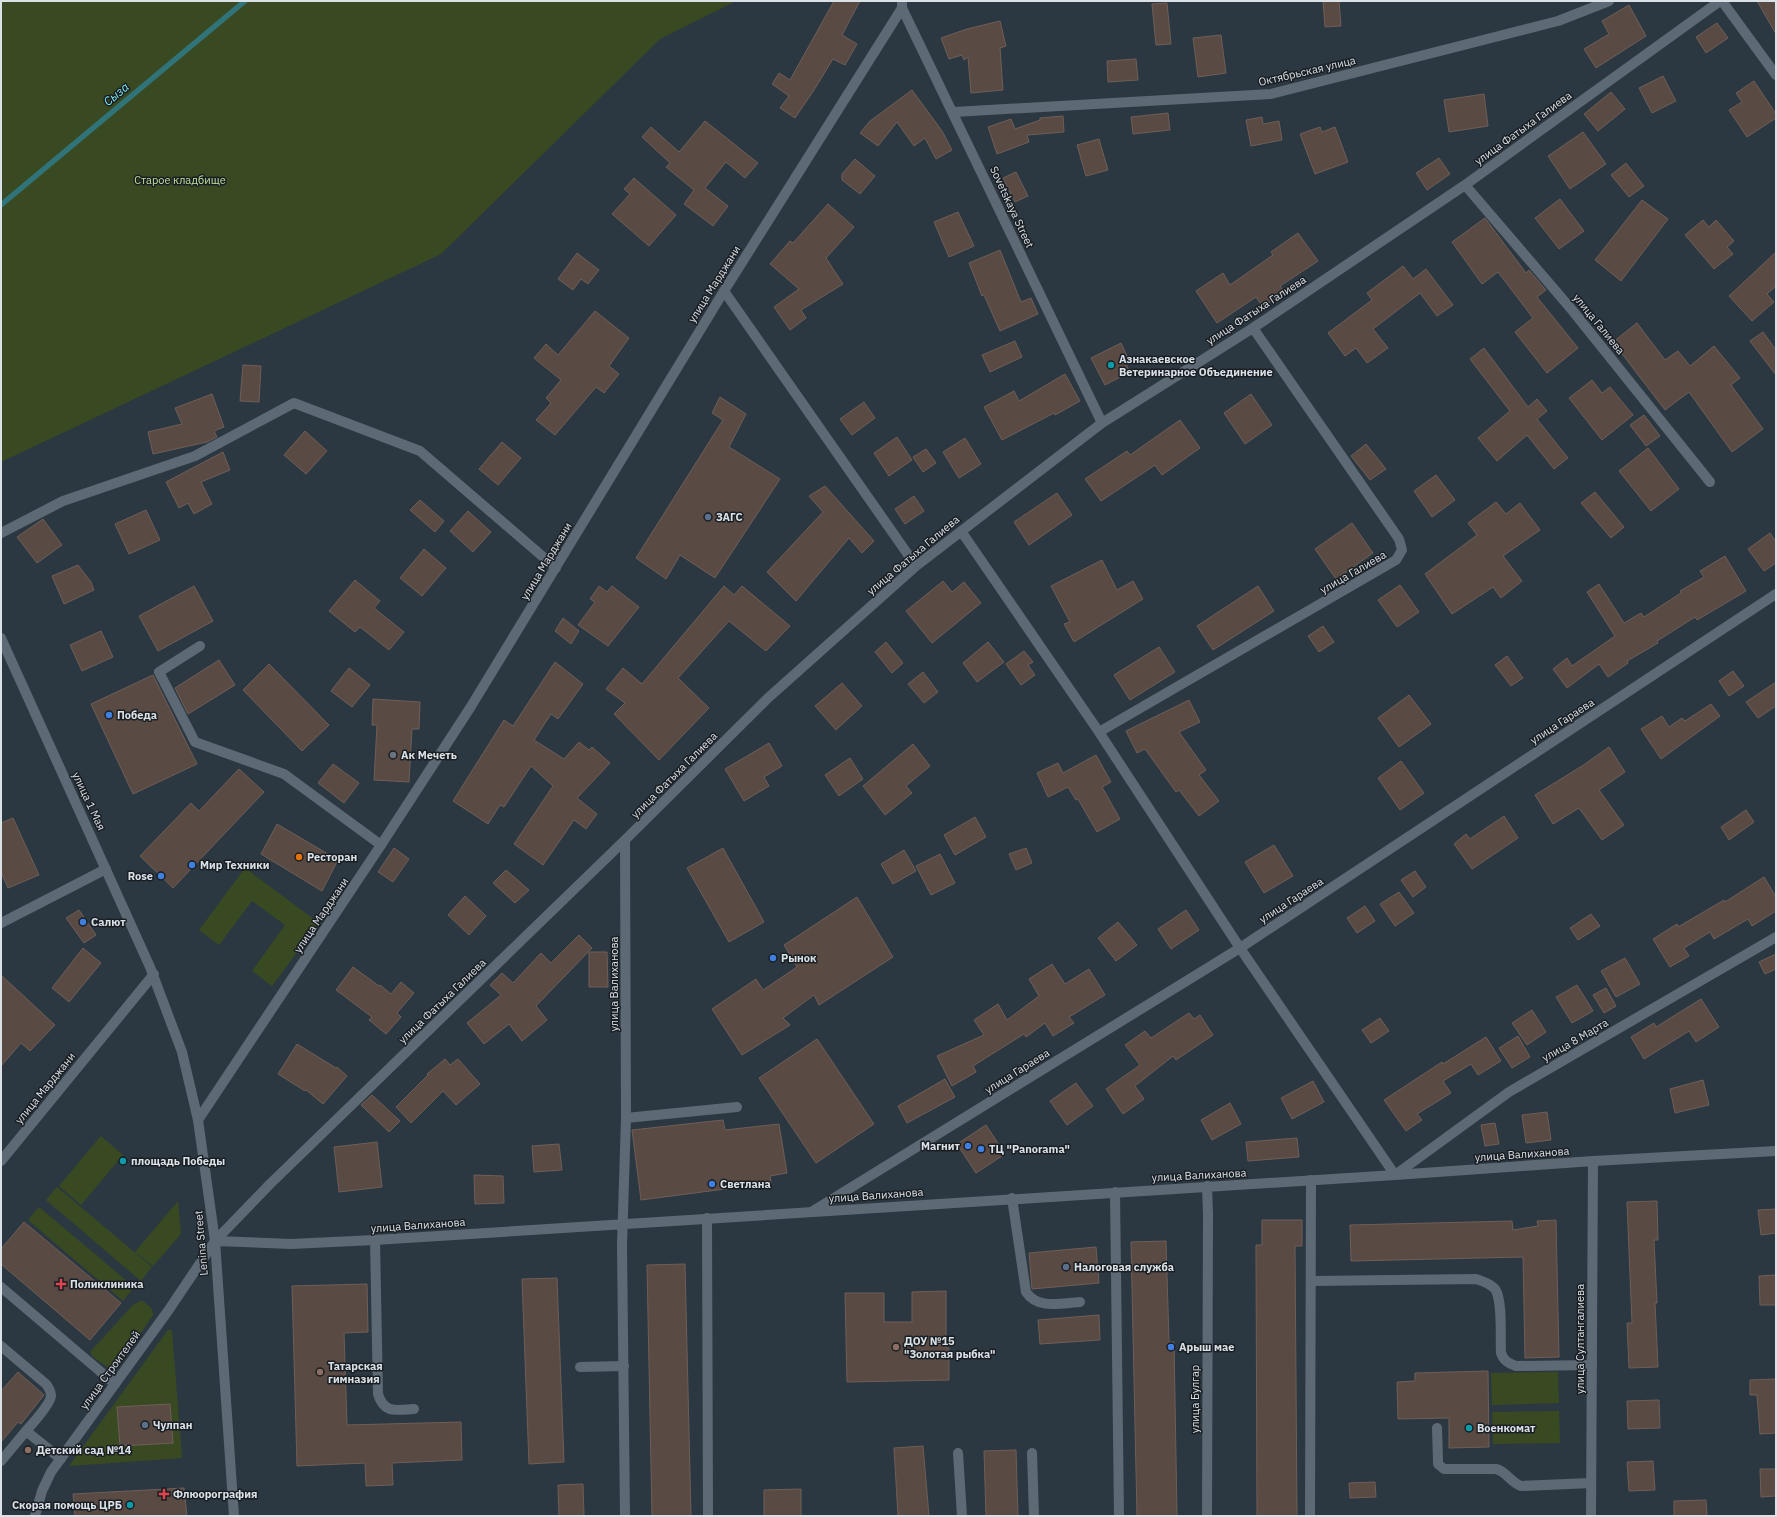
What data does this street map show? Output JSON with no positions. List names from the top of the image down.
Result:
{
  "streets": {
    "street": [
      "Октябрьская улица",
      "улица Фатыха Галиева",
      "Sovetskaya Street",
      "улица Марджани",
      "улица Галиева",
      "улица Гараева",
      "улица 1 Мая",
      "улица Валиханова",
      "улица 8 Марта",
      "Lenina Street",
      "улица Султангалиева",
      "улица Строителей",
      "улица Булгар"
    ]
  },
  "crossings": [
    ["Октябрьская улица", "Sovetskaya Street"],
    ["улица Фатыха Галиева", "Sovetskaya Street"],
    ["улица Фатыха Галиева", "улица Галиева"],
    ["улица Фатыха Галиева", "улица Валиханова"],
    ["улица Фатыха Галиева", "Lenina Street"],
    ["улица Фатыха Галиева", "улица Строителей"],
    ["Sovetskaya Street", "улица Марджани"],
    ["улица Марджани", "улица 1 Мая"],
    ["улица Марджани", "Lenina Street"],
    ["улица Гараева", "улица Валиханова"],
    ["улица 1 Мая", "Lenina Street"],
    ["улица Валиханова", "улица 8 Марта"],
    ["улица Валиханова", "Lenina Street"],
    ["улица Валиханова", "улица Султангалиева"],
    ["улица Валиханова", "улица Строителей"],
    ["улица Валиханова", "улица Булгар"],
    ["Lenina Street", "улица Строителей"]
  ],
  "water": ["Сыза"],
  "parks": ["Старое кладбище"],
  "places": {
    "other": [
      "Азнакаевское Ветеринарное Объединение",
      "ЗАГС",
      "Победа",
      "Ак Мечеть",
      "Ресторан",
      "Мир Техники",
      "Rose",
      "Салют",
      "Рынок",
      "Магнит",
      "ТЦ \"Panorama\"",
      "площадь Победы",
      "Светлана",
      "Налоговая служба",
      "ДОУ №15 \"Золотая рыбка\"",
      "Арыш мае",
      "Татарская гимназия",
      "Чулпан",
      "Военкомат",
      "Детский сад №14",
      "Скорая помощь ЦРБ"
    ],
    "health": ["Поликлиника", "Флюорография"]
  }
}
